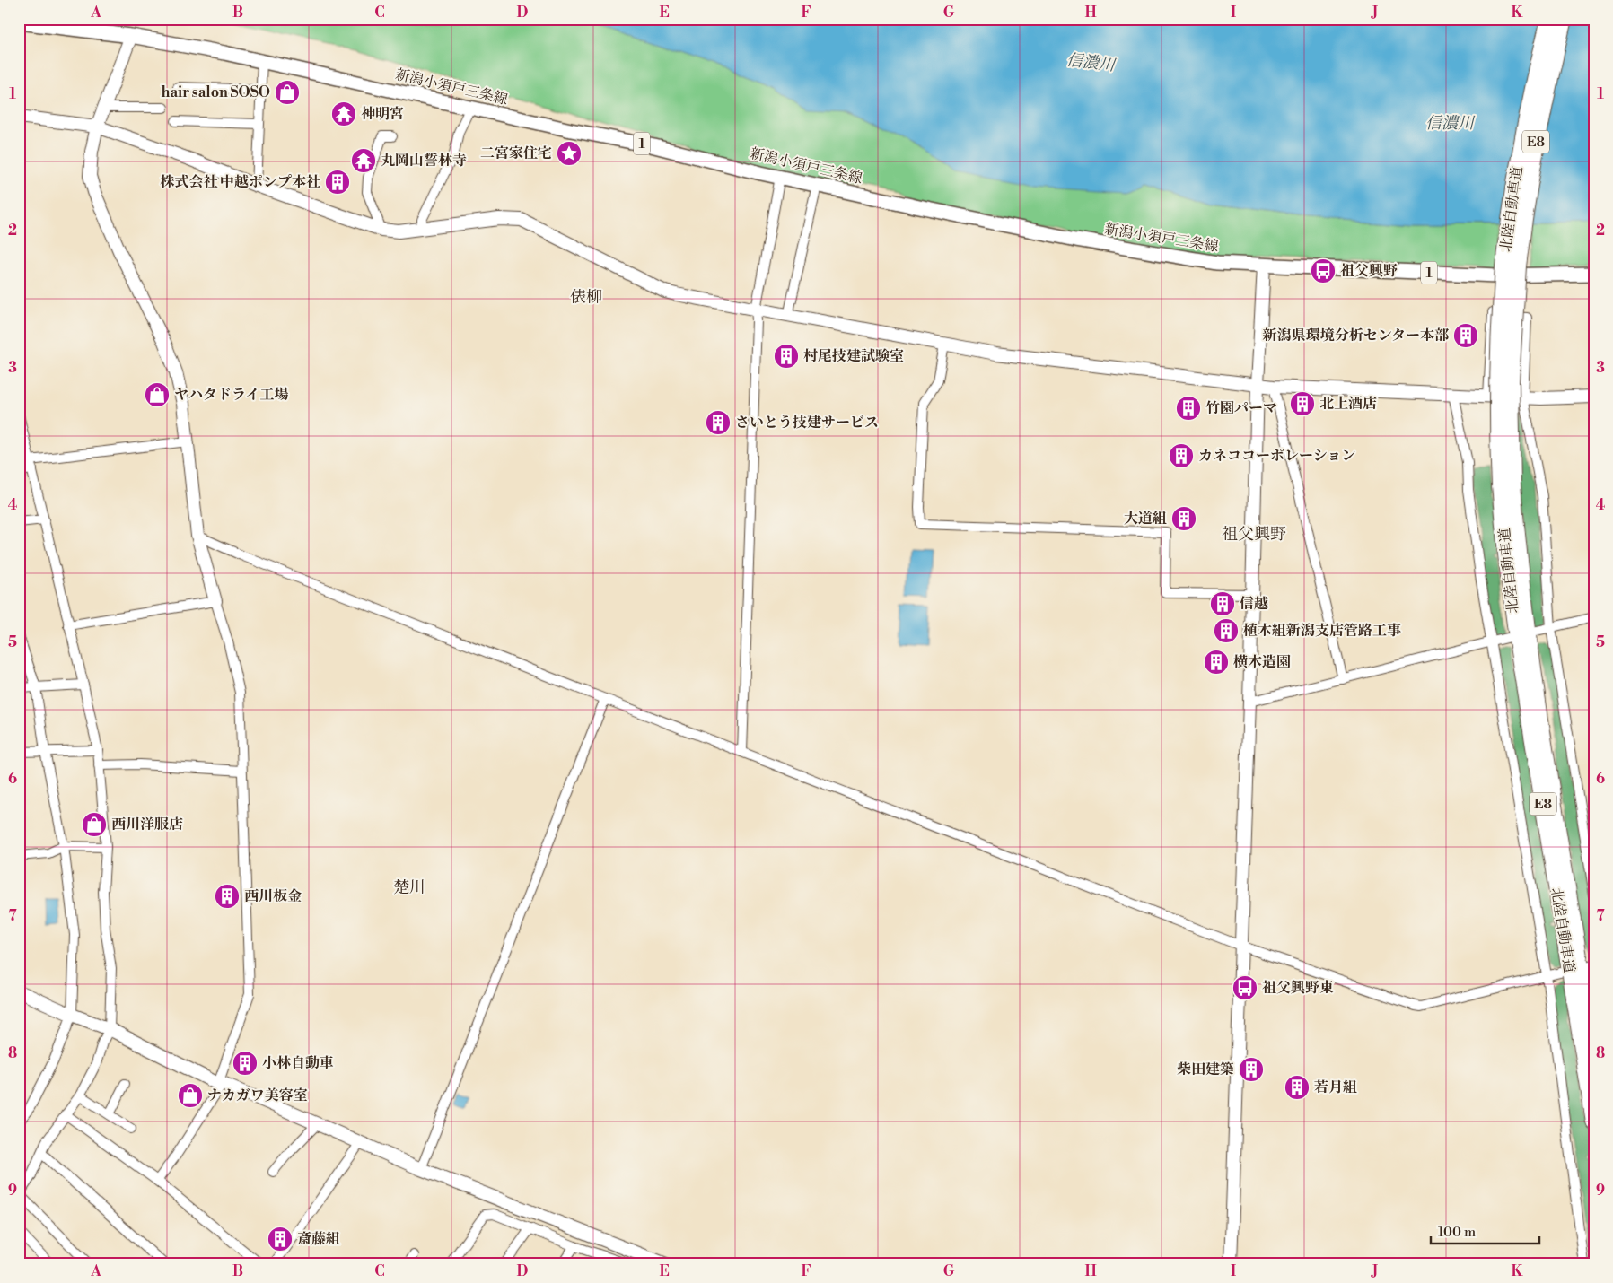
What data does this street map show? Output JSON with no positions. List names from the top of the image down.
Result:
{
  "streets": {
    "highway": ["E8", "北陸自動車道"],
    "main road": ["新潟小須戸三条線", "1"]
  },
  "districts": ["俵柳", "祖父興野", "楚川"],
  "water": ["信濃川"],
  "places": {
    "shop": [
      "hair salon SOSO",
      "ヤハタドライ工場",
      "西川洋服店",
      "ナカガワ美容室"
    ],
    "temple": ["神明宮", "丸岡山誓林寺"],
    "place": ["二宮家住宅"],
    "building": [
      "株式会社 中越ポンプ本社",
      "新潟県環境分析センター本部",
      "村尾技建試験室",
      "北上酒店",
      "竹園パーマ",
      "さいとう技建サービス",
      "カネココーポレーション",
      "大道組",
      "信越",
      "植木組新潟支店管路工事",
      "横木造園",
      "西川板金",
      "小林自動車",
      "柴田建築",
      "若月組",
      "斎藤組"
    ],
    "bus stop": ["祖父興野", "祖父興野東"]
  },
  "scale_bar": "100 m",
  "grid": {
    "columns": [
      "A",
      "B",
      "C",
      "D",
      "E",
      "F",
      "G",
      "H",
      "I",
      "J",
      "K"
    ],
    "rows": [
      "1",
      "2",
      "3",
      "4",
      "5",
      "6",
      "7",
      "8",
      "9"
    ]
  }
}
